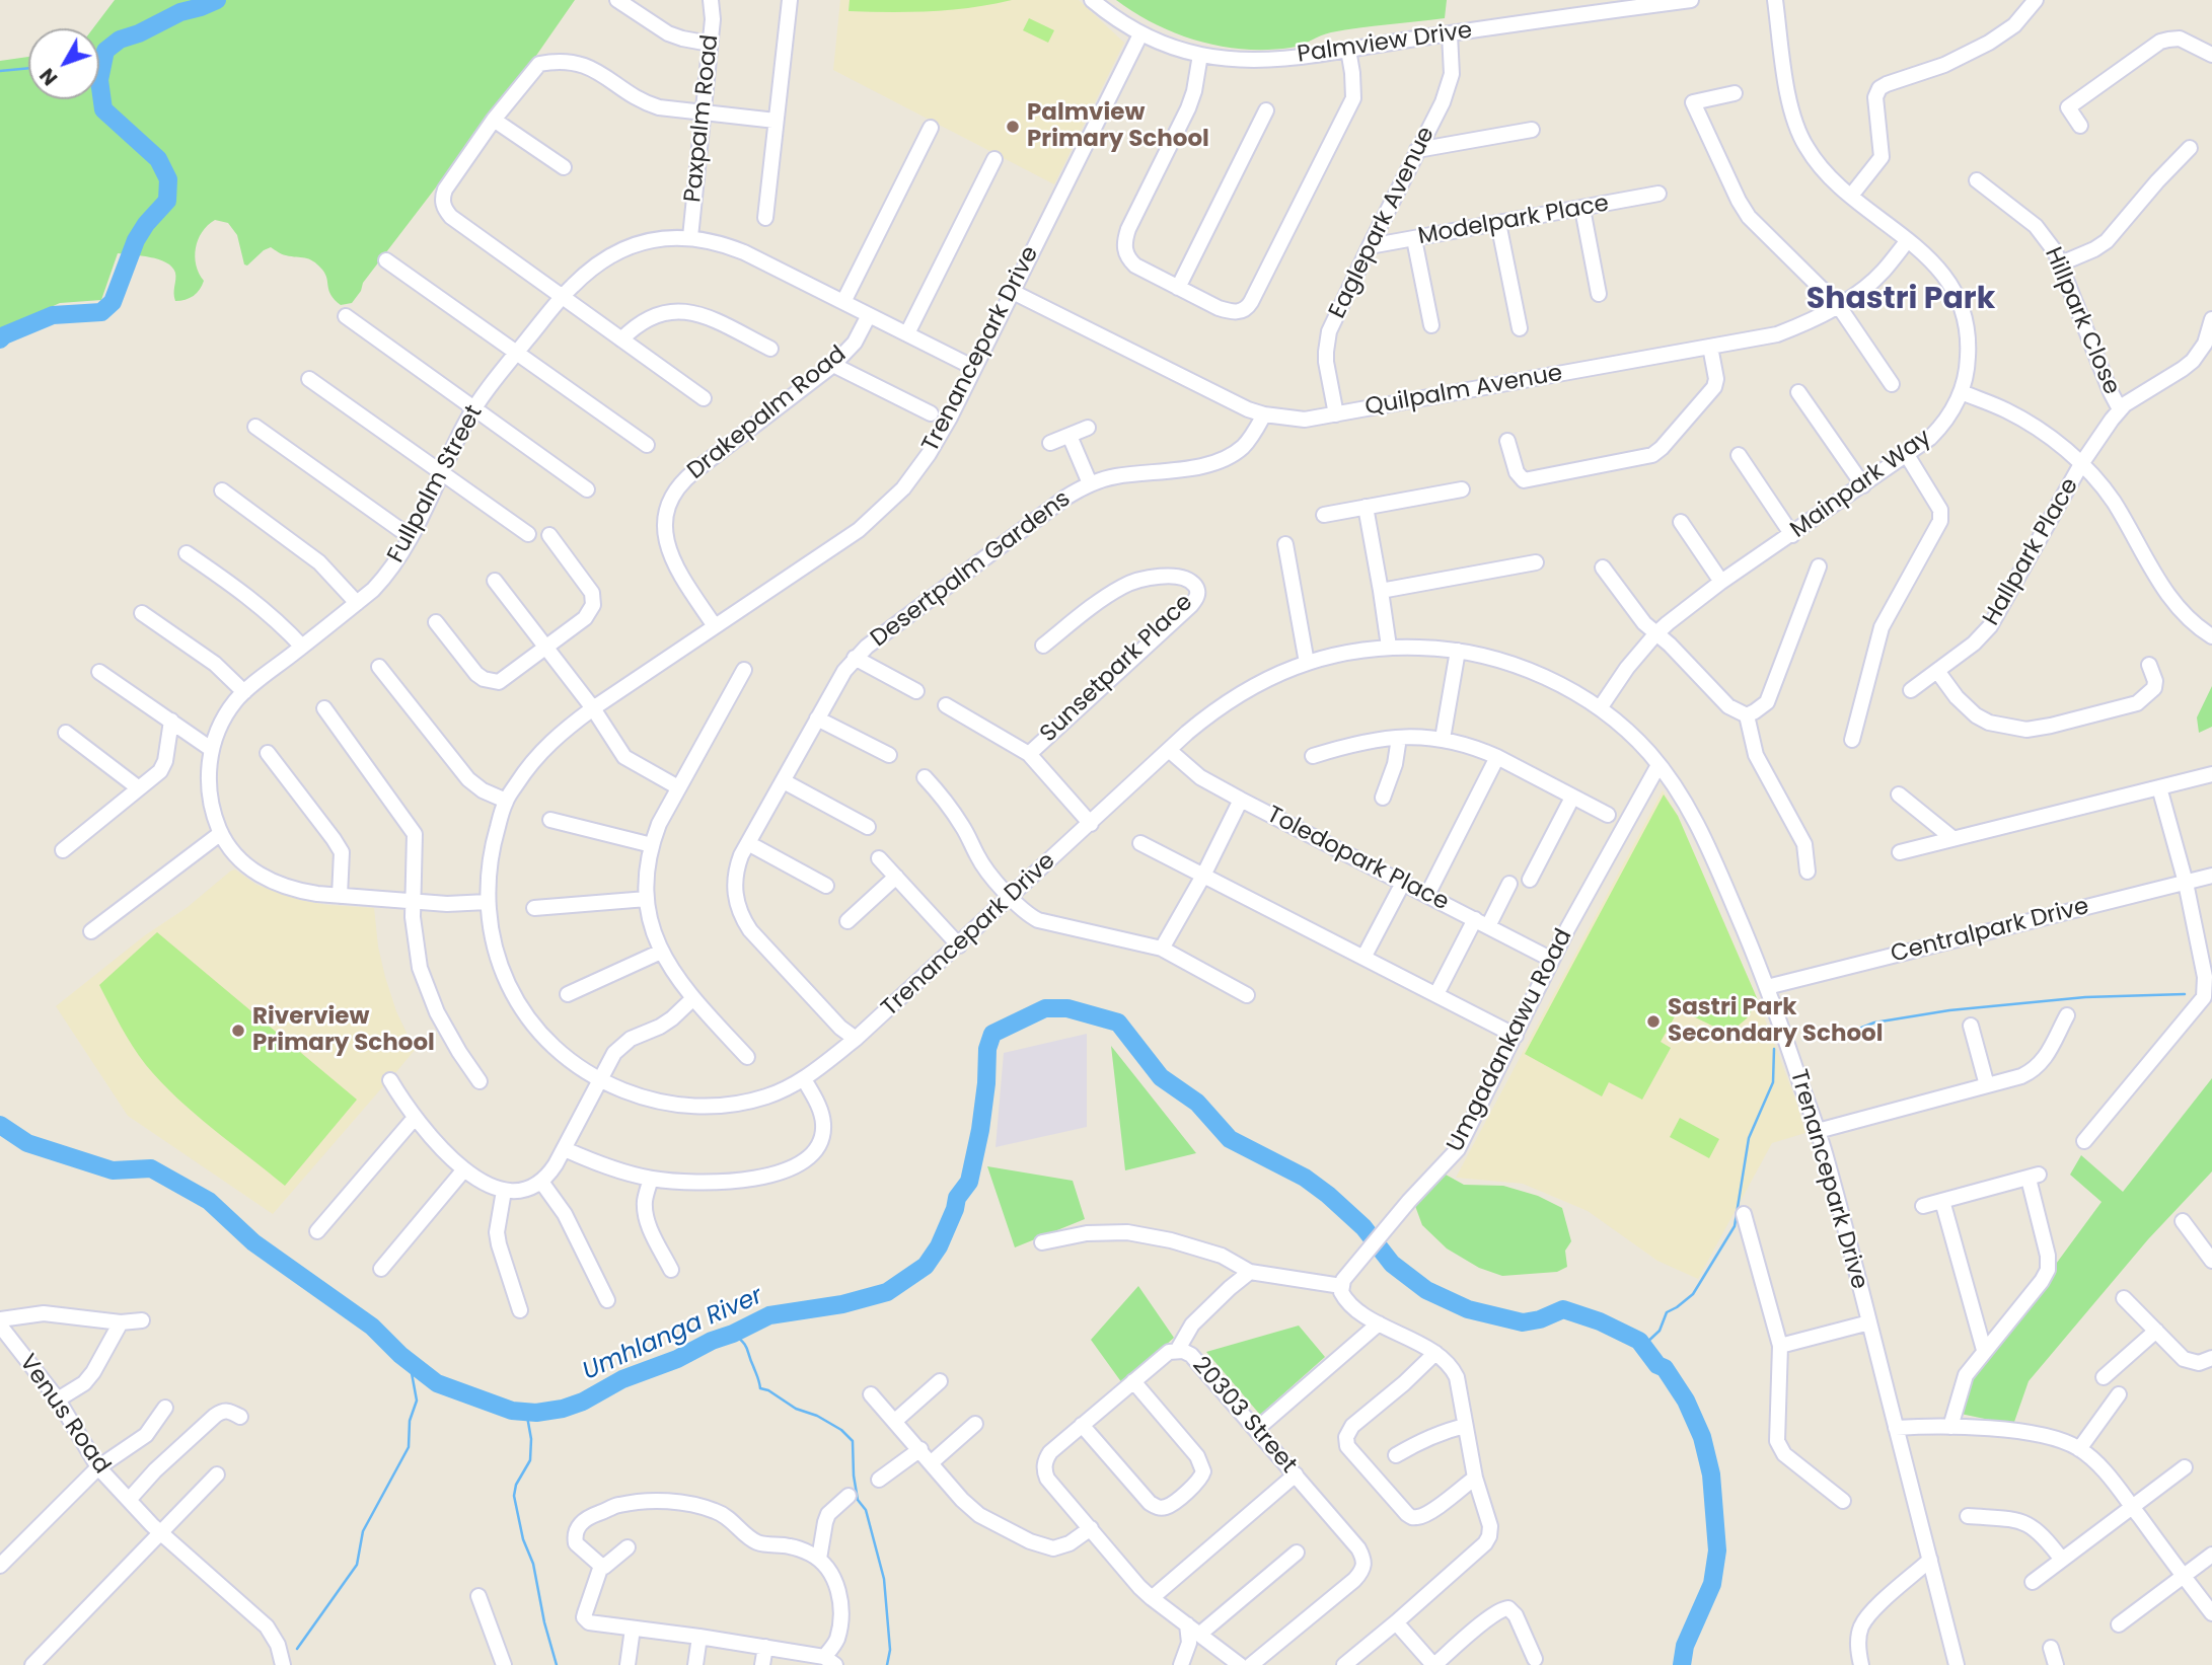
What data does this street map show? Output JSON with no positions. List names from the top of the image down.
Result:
{
  "streets": {
    "street": [
      "Palmview Drive",
      "Paxpalm Road",
      "Modelpark Place",
      "Eaglepark Avenue",
      "Hillpark Close",
      "Trenancepark Drive",
      "Quilpalm Avenue",
      "Drakepalm Road",
      "Fullpalm Street",
      "Mainpark Way",
      "Hallpark Place",
      "Desertpalm Gardens",
      "Sunsetpark Place",
      "Toledopark Place",
      "Centralpark Drive",
      "Umgadankawu Road",
      "Venus Road",
      "20303 Street"
    ]
  },
  "crossings": [
    ["Palmview Drive", "Eaglepark Avenue"],
    ["Palmview Drive", "Trenancepark Drive"],
    ["Paxpalm Road", "Fullpalm Street"],
    ["Modelpark Place", "Eaglepark Avenue"],
    ["Eaglepark Avenue", "Quilpalm Avenue"],
    ["Hillpark Close", "Hallpark Place"],
    ["Trenancepark Drive", "Quilpalm Avenue"],
    ["Trenancepark Drive", "Drakepalm Road"],
    ["Trenancepark Drive", "Fullpalm Street"],
    ["Trenancepark Drive", "Mainpark Way"],
    ["Trenancepark Drive", "Desertpalm Gardens"],
    ["Trenancepark Drive", "Toledopark Place"],
    ["Trenancepark Drive", "Centralpark Drive"],
    ["Trenancepark Drive", "Umgadankawu Road"],
    ["Quilpalm Avenue", "Mainpark Way"],
    ["Quilpalm Avenue", "Desertpalm Gardens"],
    ["Drakepalm Road", "Fullpalm Street"],
    ["Toledopark Place", "Umgadankawu Road"]
  ],
  "districts": ["Shastri Park"],
  "water": ["Umhlanga River"],
  "places": ["Palmview Primary School", "Sastri Park Secondary School", "Riverview Primary School"],
  "north": "bottom left"
}
